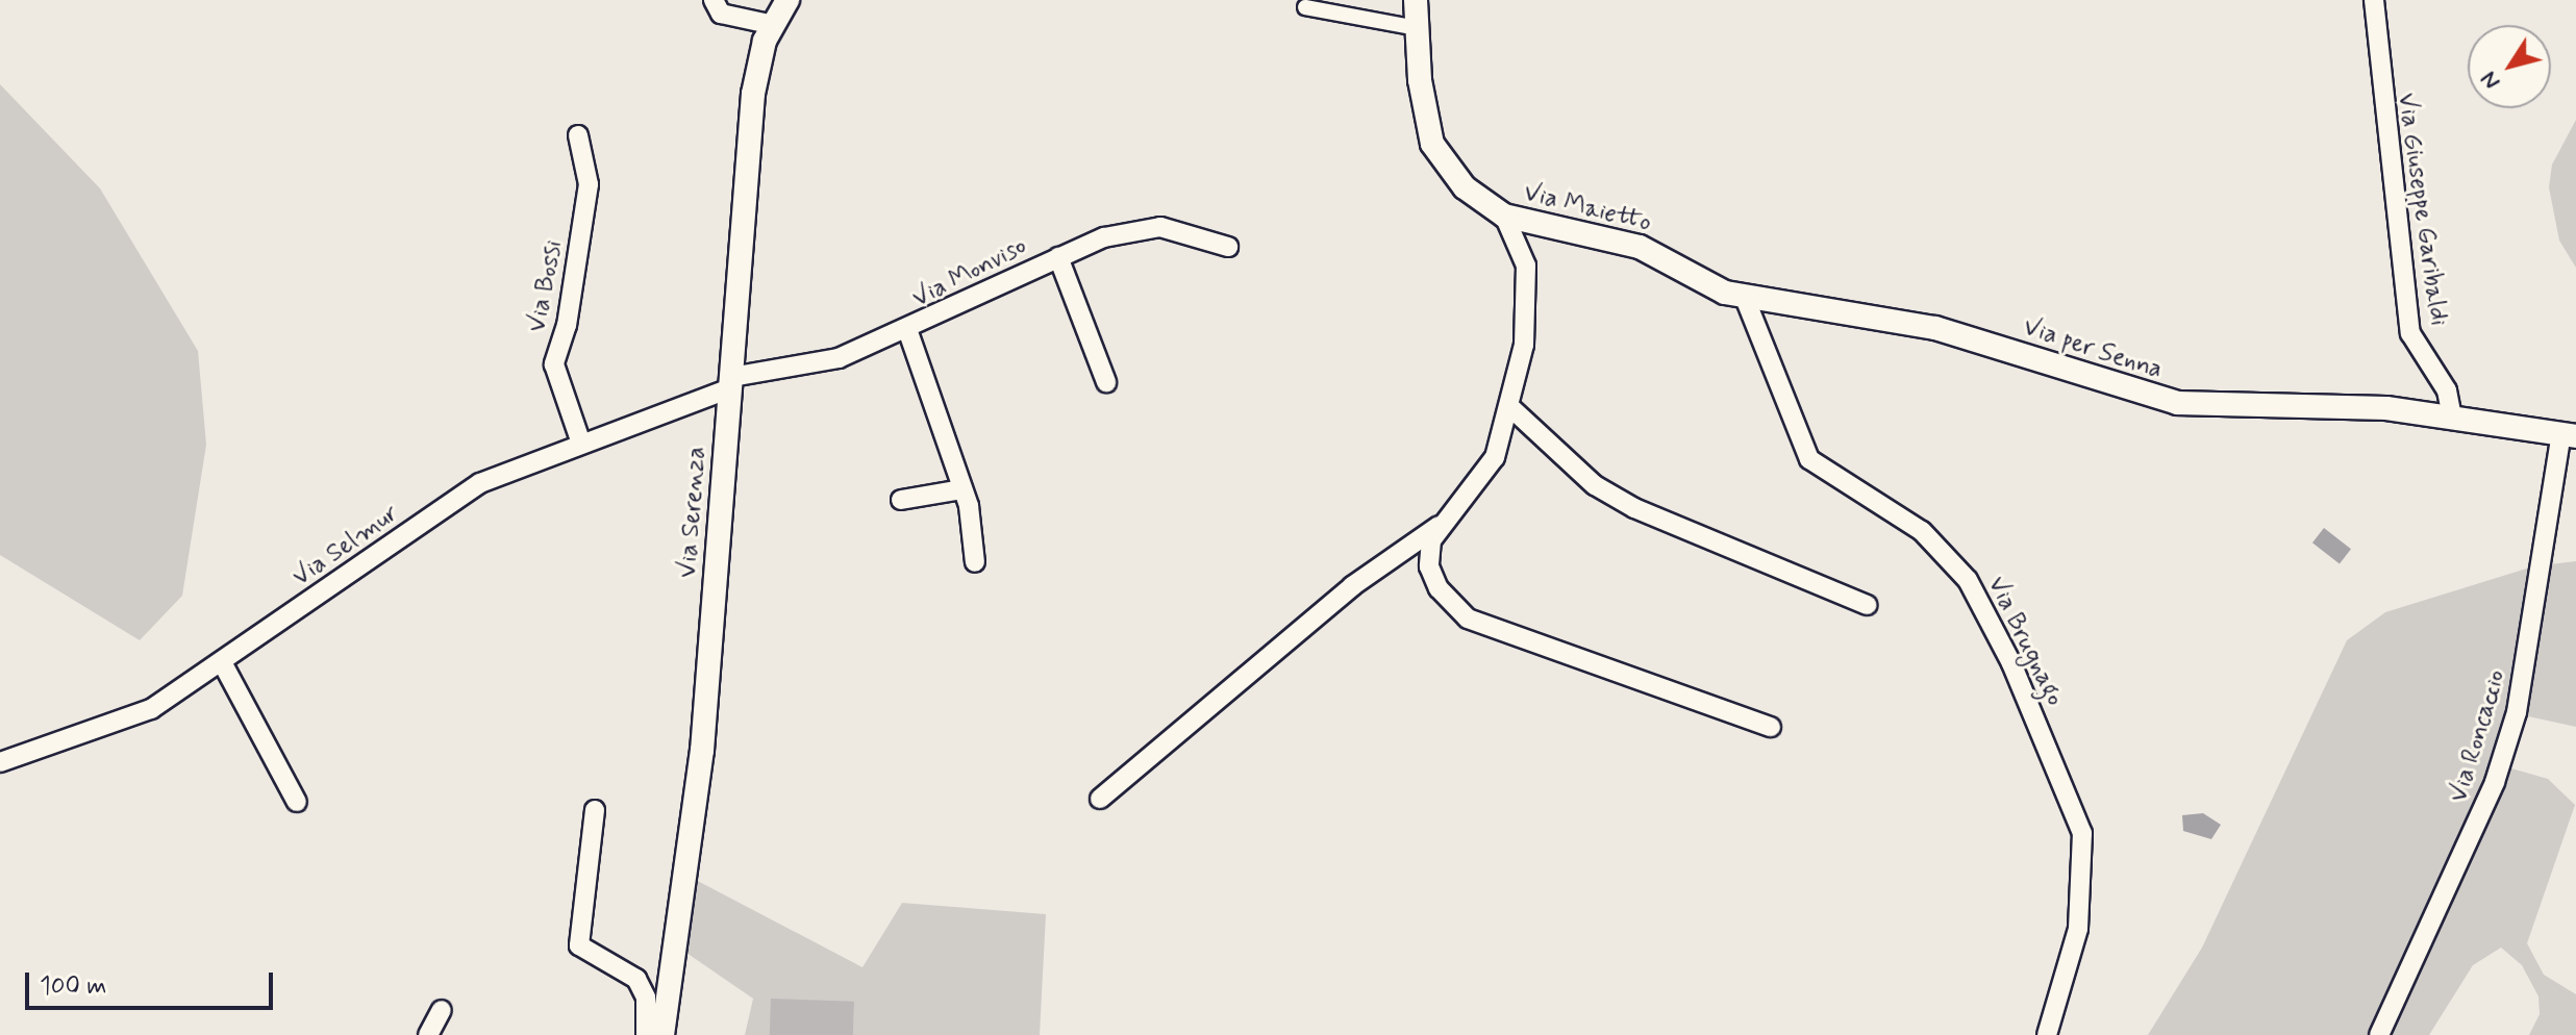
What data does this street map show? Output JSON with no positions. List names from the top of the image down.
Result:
{
  "streets": {
    "street": [
      "Via Maietto",
      "Via Giuseppe Garibaldi",
      "Via Monviso",
      "Via Bossi",
      "Via per Senna",
      "Via Serenza",
      "Via Selmur",
      "Via Brugnago",
      "Via Roncaccio"
    ]
  },
  "crossings": [
    ["Via Maietto", "Via per Senna"],
    ["Via Maietto", "Via Brugnago"],
    ["Via Giuseppe Garibaldi", "Via per Senna"],
    ["Via Monviso", "Via Serenza"],
    ["Via Monviso", "Via Selmur"],
    ["Via Bossi", "Via Selmur"],
    ["Via per Senna", "Via Brugnago"],
    ["Via per Senna", "Via Roncaccio"],
    ["Via Serenza", "Via Selmur"]
  ],
  "scale_bar": "100 m",
  "north": "bottom left"
}
